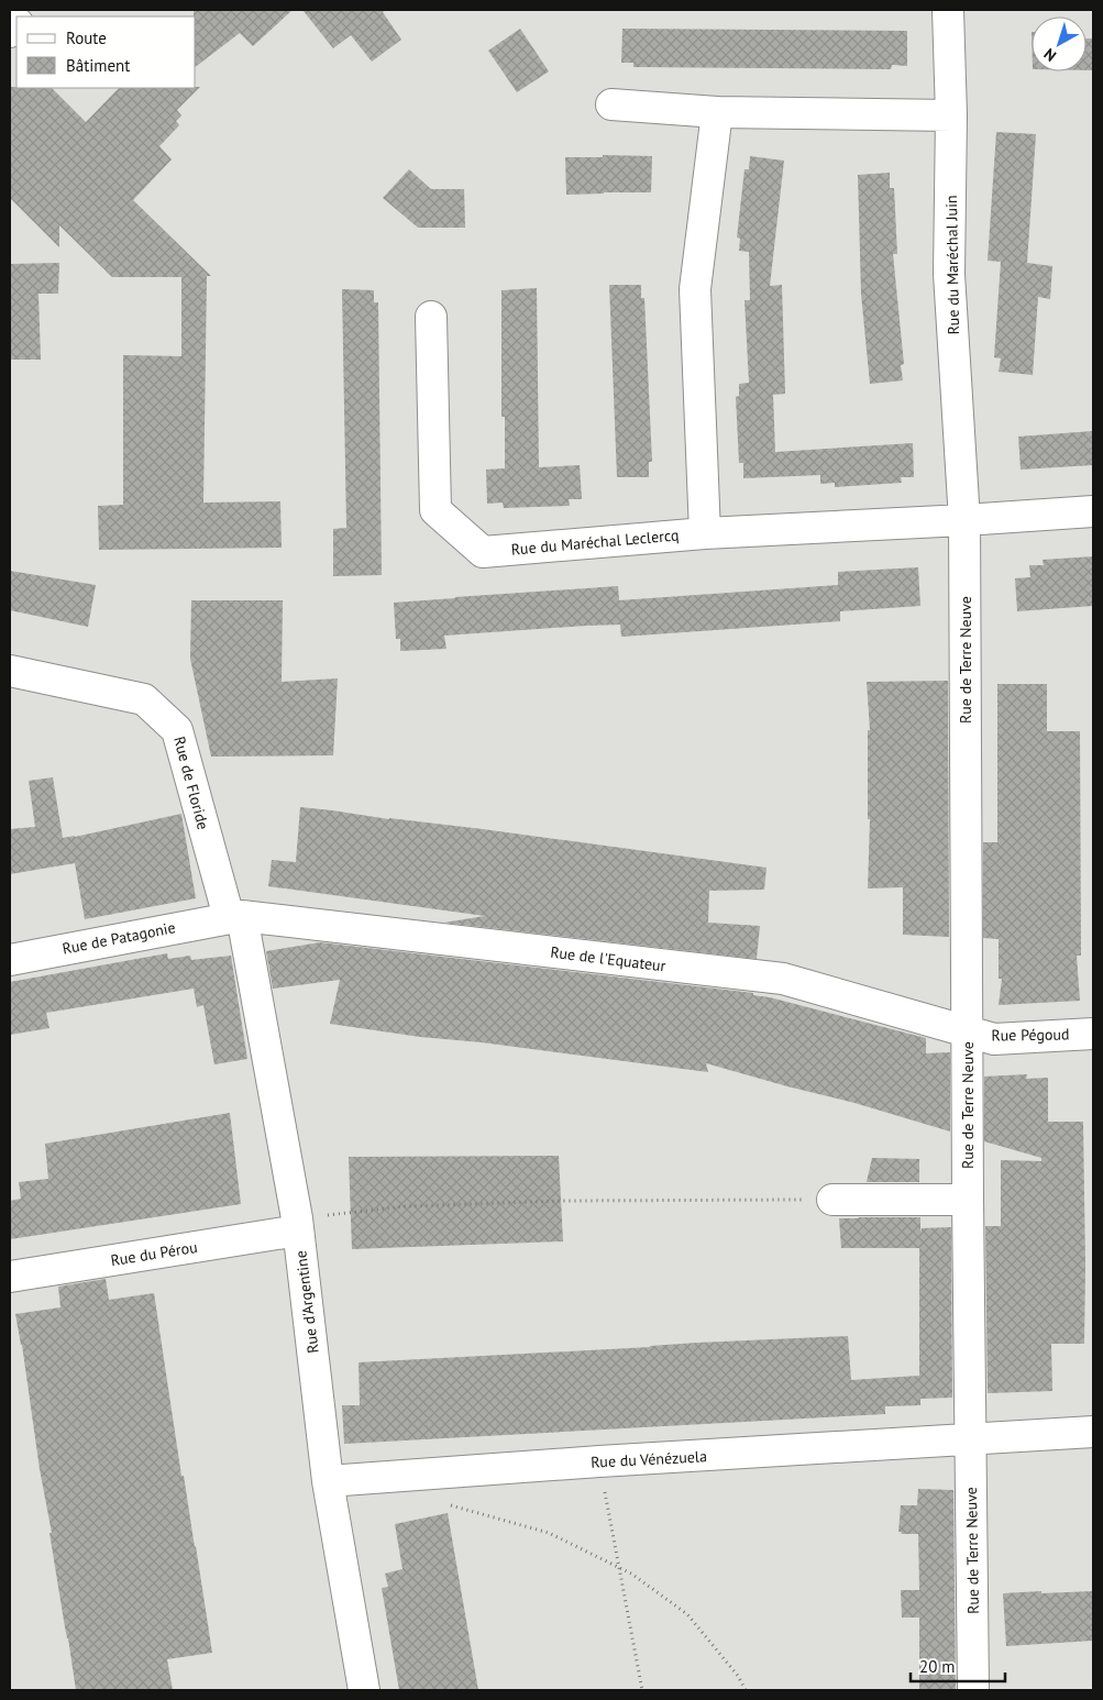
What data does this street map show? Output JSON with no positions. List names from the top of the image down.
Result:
{
  "streets": {
    "street": [
      "Rue du Maréchal Juin",
      "Rue du Maréchal Leclercq",
      "Rue de Terre Neuve",
      "Rue de Floride",
      "Rue de Patagonie",
      "Rue de l'Equateur",
      "Rue Pégoud",
      "Rue du Pérou",
      "Rue d'Argentine",
      "Rue du Vénézuela"
    ]
  },
  "crossings": [
    ["Rue du Maréchal Juin", "Rue du Maréchal Leclercq"],
    ["Rue du Maréchal Juin", "Rue de Terre Neuve"],
    ["Rue du Maréchal Leclercq", "Rue de Terre Neuve"],
    ["Rue de Terre Neuve", "Rue de l'Equateur"],
    ["Rue de Terre Neuve", "Rue Pégoud"],
    ["Rue de Terre Neuve", "Rue du Vénézuela"],
    ["Rue de Floride", "Rue de Patagonie"],
    ["Rue de Floride", "Rue de l'Equateur"],
    ["Rue de Floride", "Rue d'Argentine"],
    ["Rue de Patagonie", "Rue de l'Equateur"],
    ["Rue de Patagonie", "Rue d'Argentine"],
    ["Rue de l'Equateur", "Rue Pégoud"],
    ["Rue de l'Equateur", "Rue d'Argentine"],
    ["Rue du Pérou", "Rue d'Argentine"],
    ["Rue d'Argentine", "Rue du Vénézuela"]
  ],
  "legend": ["Route", "Bâtiment"],
  "scale_bar": "20 m",
  "north": "bottom left"
}
